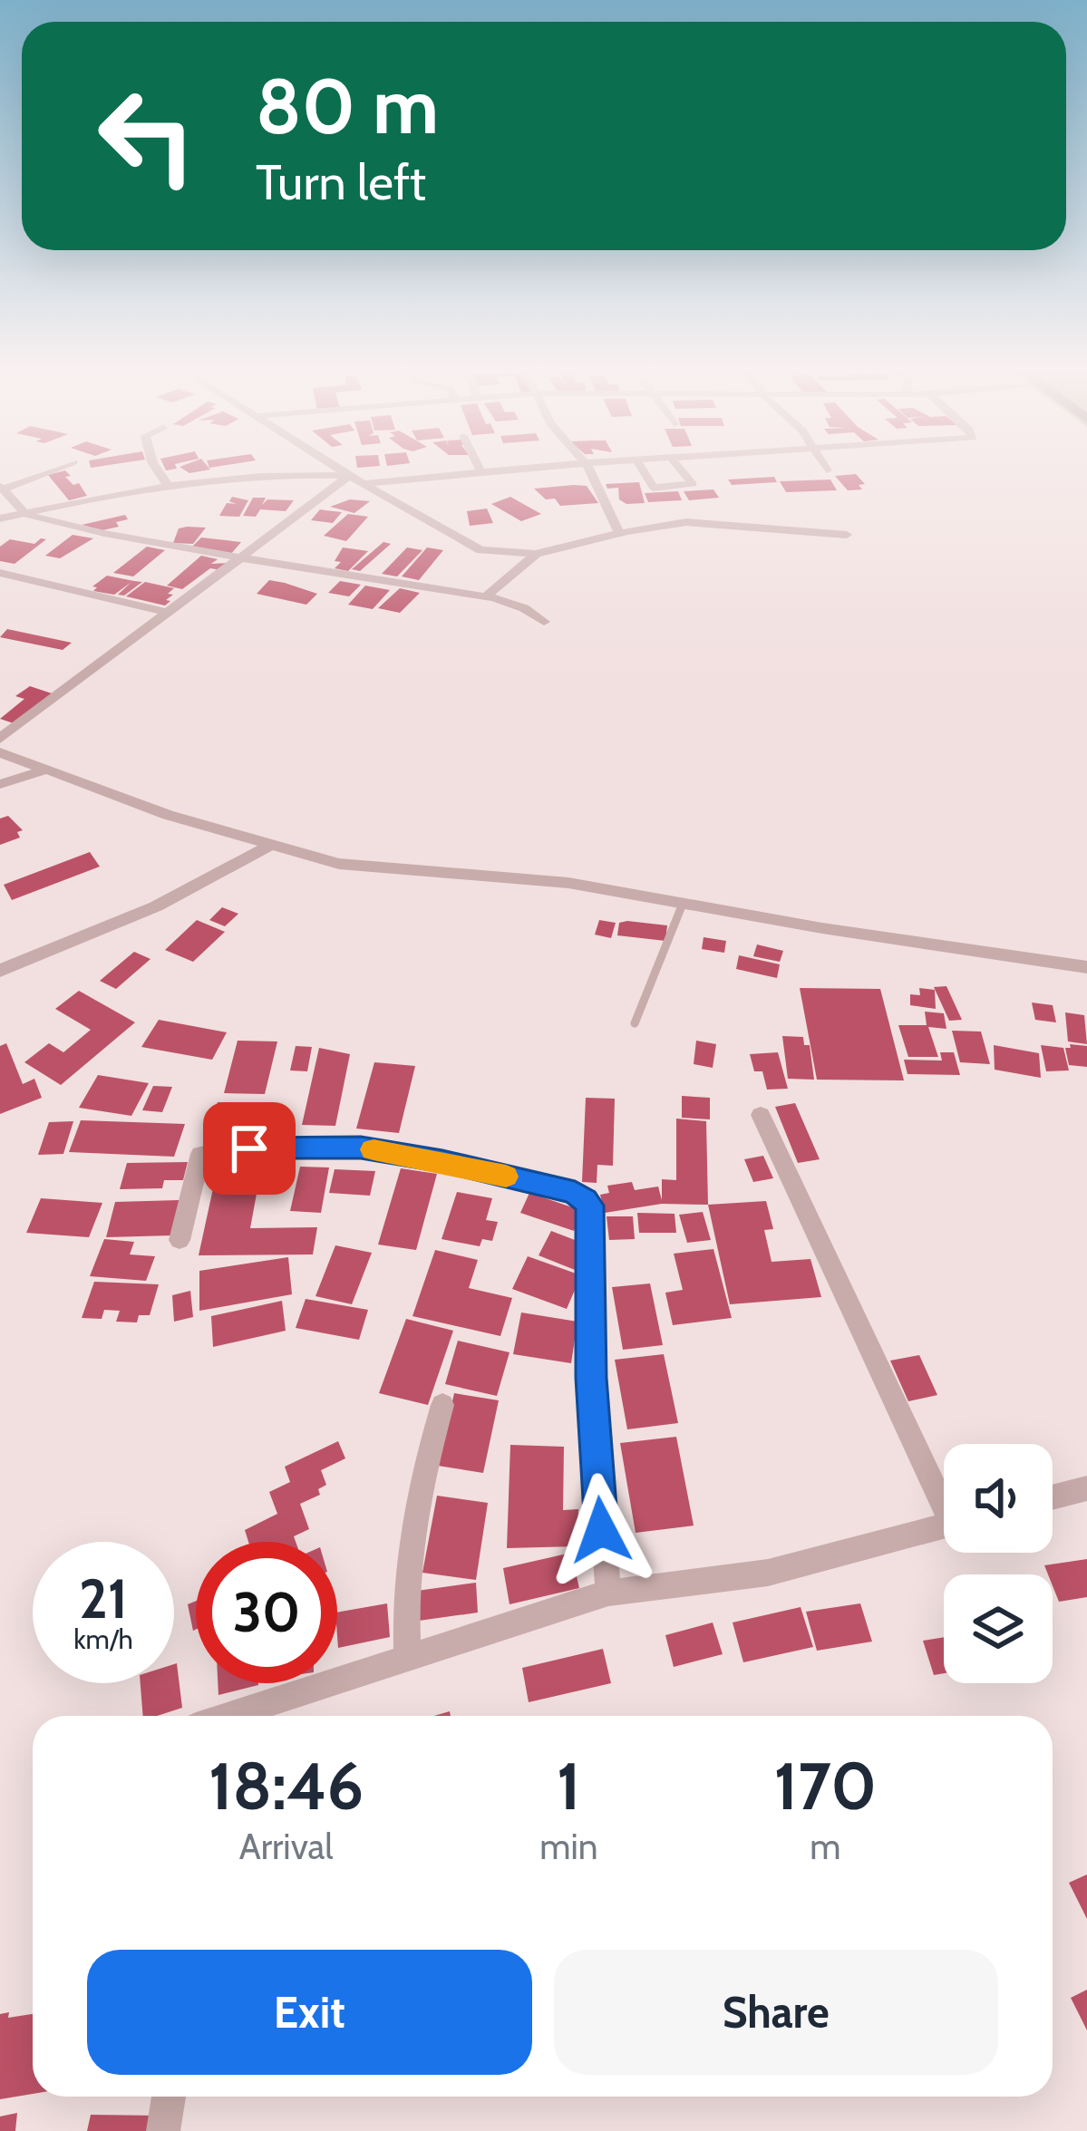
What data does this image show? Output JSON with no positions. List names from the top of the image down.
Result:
{
  "page": {
    "turn": ["80 m", "Turn left"],
    "speed": "21 km/h",
    "limit": "30",
    "eta": [
      "18:46",
      "Arrival",
      "1",
      "min",
      "170",
      "m"
    ],
    "buttons": ["Exit", "Share"]
  }
}
